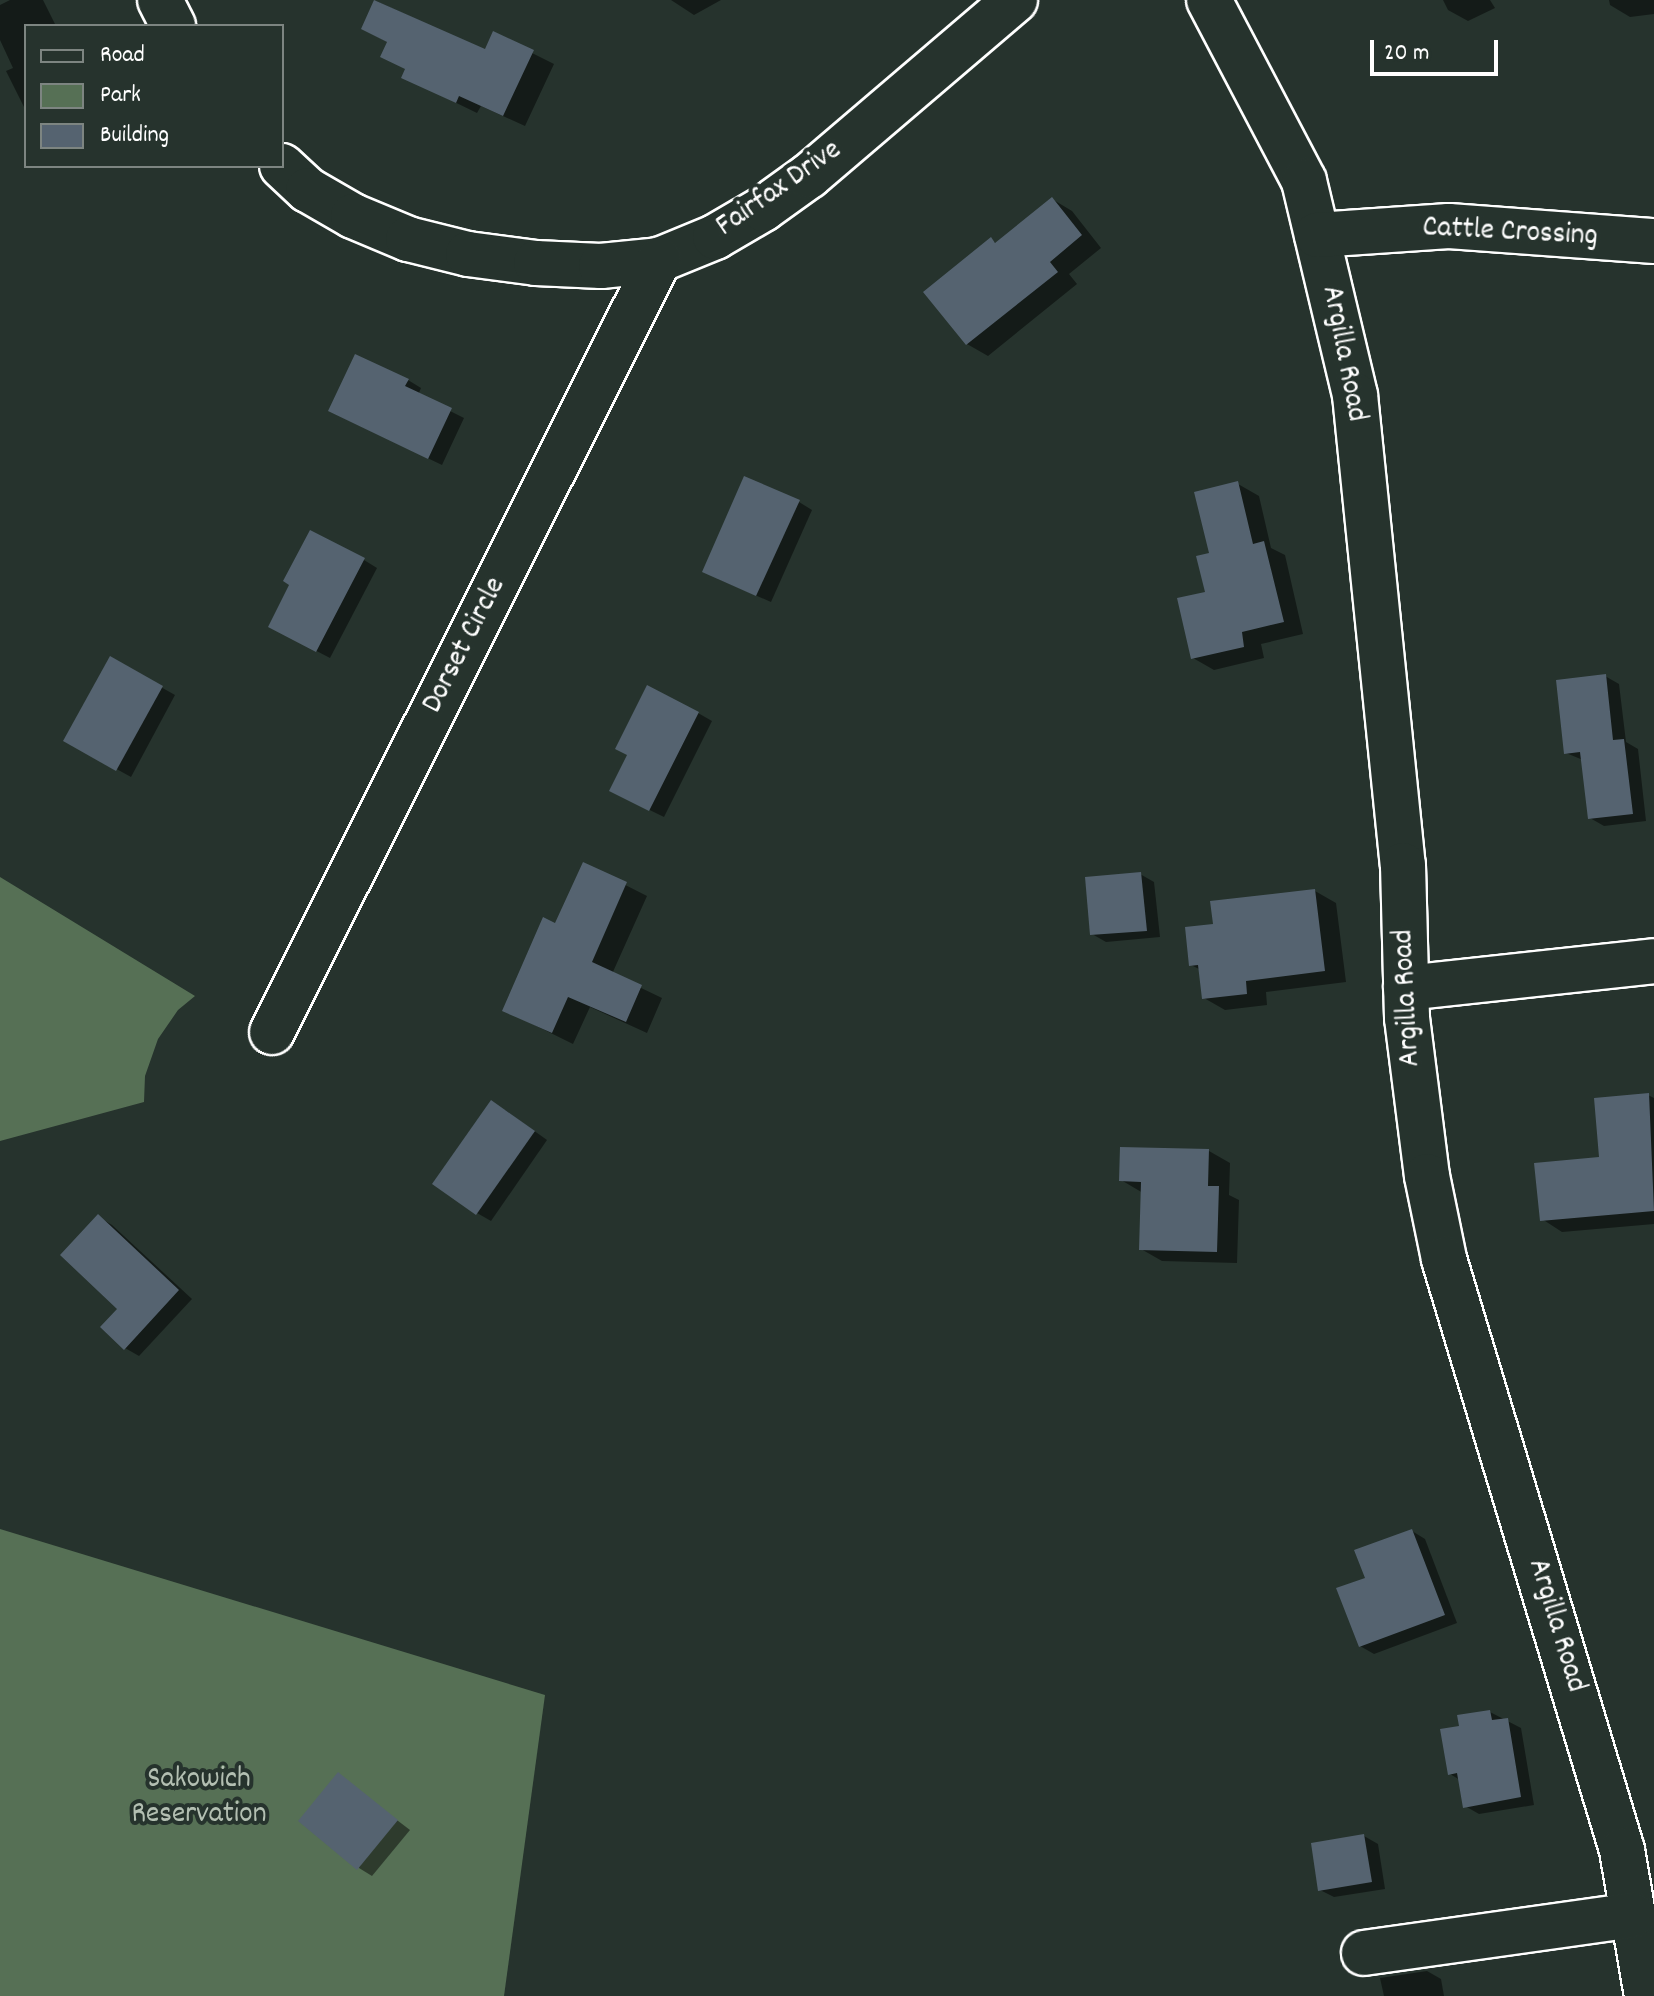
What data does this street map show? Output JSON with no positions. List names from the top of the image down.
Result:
{
  "streets": {
    "street": [
      "Fairfax Drive",
      "Cattle Crossing",
      "Argilla Road",
      "Dorset Circle"
    ]
  },
  "crossings": [
    ["Fairfax Drive", "Dorset Circle"],
    ["Cattle Crossing", "Argilla Road"]
  ],
  "parks": ["Sakowich Reservation"],
  "legend": ["Road", "Park", "Building"],
  "scale_bar": "20 m"
}
